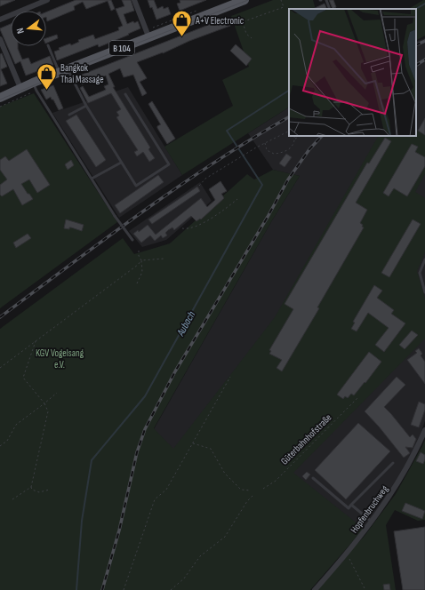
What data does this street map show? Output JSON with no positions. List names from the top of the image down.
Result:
{
  "streets": {
    "main road": ["B 104"],
    "street": ["Hopfenbruchweg"],
    "path": ["Güterbahnhofstraße"]
  },
  "water": ["Aubach"],
  "parks": ["KGV Vogelsang e.V."],
  "places": {
    "shop": ["A+V Electronic", "Bangkok Thai Massage"]
  },
  "north": "left"
}
